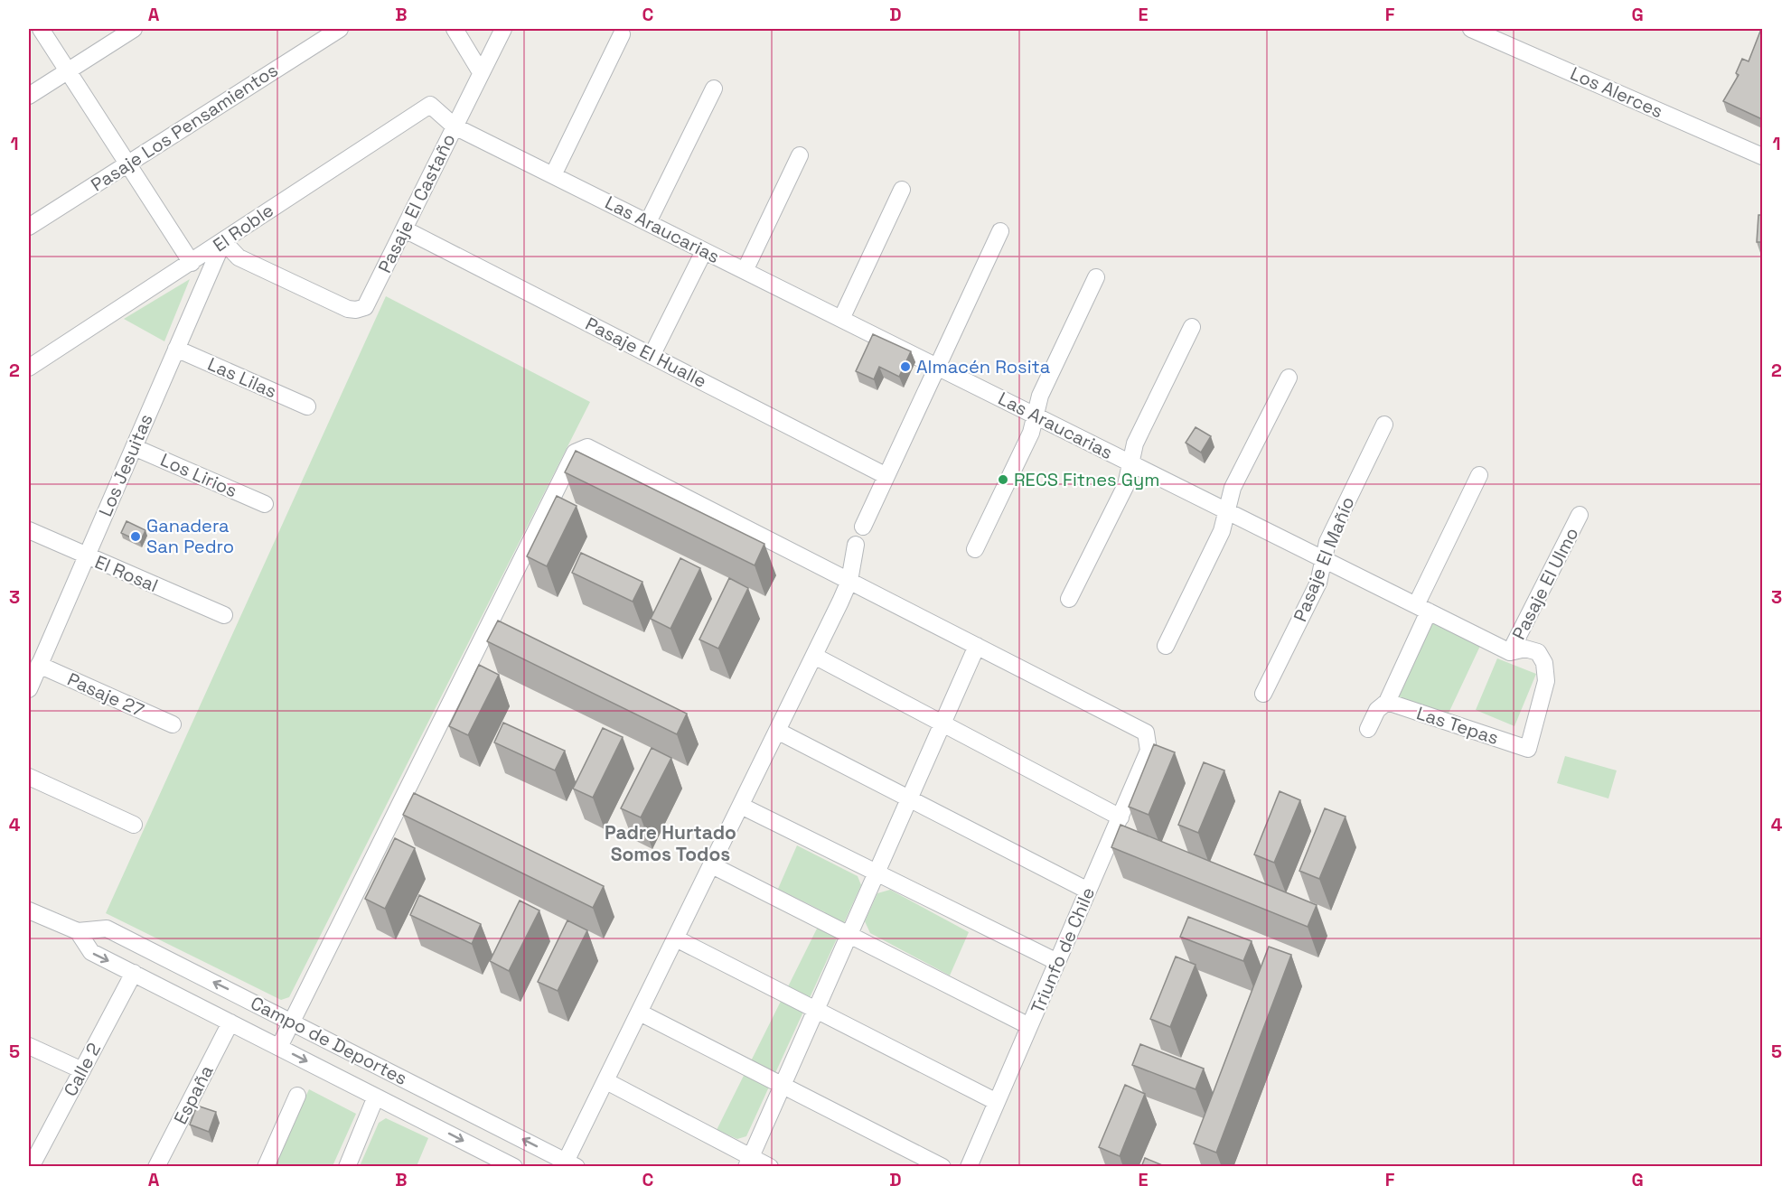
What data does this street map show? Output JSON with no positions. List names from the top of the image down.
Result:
{
  "streets": {
    "street": [
      "Los Alerces",
      "Pasaje Los Pensamientos",
      "Pasaje El Castaño",
      "El Roble",
      "Las Araucarias",
      "Pasaje El Hualle",
      "Las Lilas",
      "Los Jesuitas",
      "Los Lirios",
      "Pasaje El Mañío",
      "El Rosal",
      "Pasaje El Ulmo",
      "Pasaje 27",
      "Las Tepas",
      "Triunfo de Chile",
      "Campo de Deportes",
      "Calle 2",
      "España"
    ]
  },
  "crossings": [
    ["Pasaje El Castaño", "El Roble"],
    ["Pasaje El Castaño", "Las Araucarias"],
    ["Pasaje El Castaño", "Pasaje El Hualle"],
    ["Pasaje El Castaño", "Los Jesuitas"],
    ["El Roble", "Las Araucarias"],
    ["El Roble", "Los Jesuitas"],
    ["Las Araucarias", "Pasaje El Mañío"],
    ["Las Araucarias", "Pasaje El Ulmo"],
    ["Las Araucarias", "Las Tepas"],
    ["Las Lilas", "Los Jesuitas"],
    ["Los Jesuitas", "Los Lirios"],
    ["Los Jesuitas", "El Rosal"],
    ["Los Jesuitas", "Pasaje 27"],
    ["Pasaje El Ulmo", "Las Tepas"],
    ["Campo de Deportes", "Calle 2"],
    ["Campo de Deportes", "España"]
  ],
  "districts": ["Padre Hurtado Somos Todos"],
  "places": ["Almacén Rosita", "RECS Fitnes Gym", "Ganadera San Pedro"],
  "grid": {
    "columns": [
      "A",
      "B",
      "C",
      "D",
      "E",
      "F",
      "G"
    ],
    "rows": [
      "1",
      "2",
      "3",
      "4",
      "5"
    ]
  }
}
